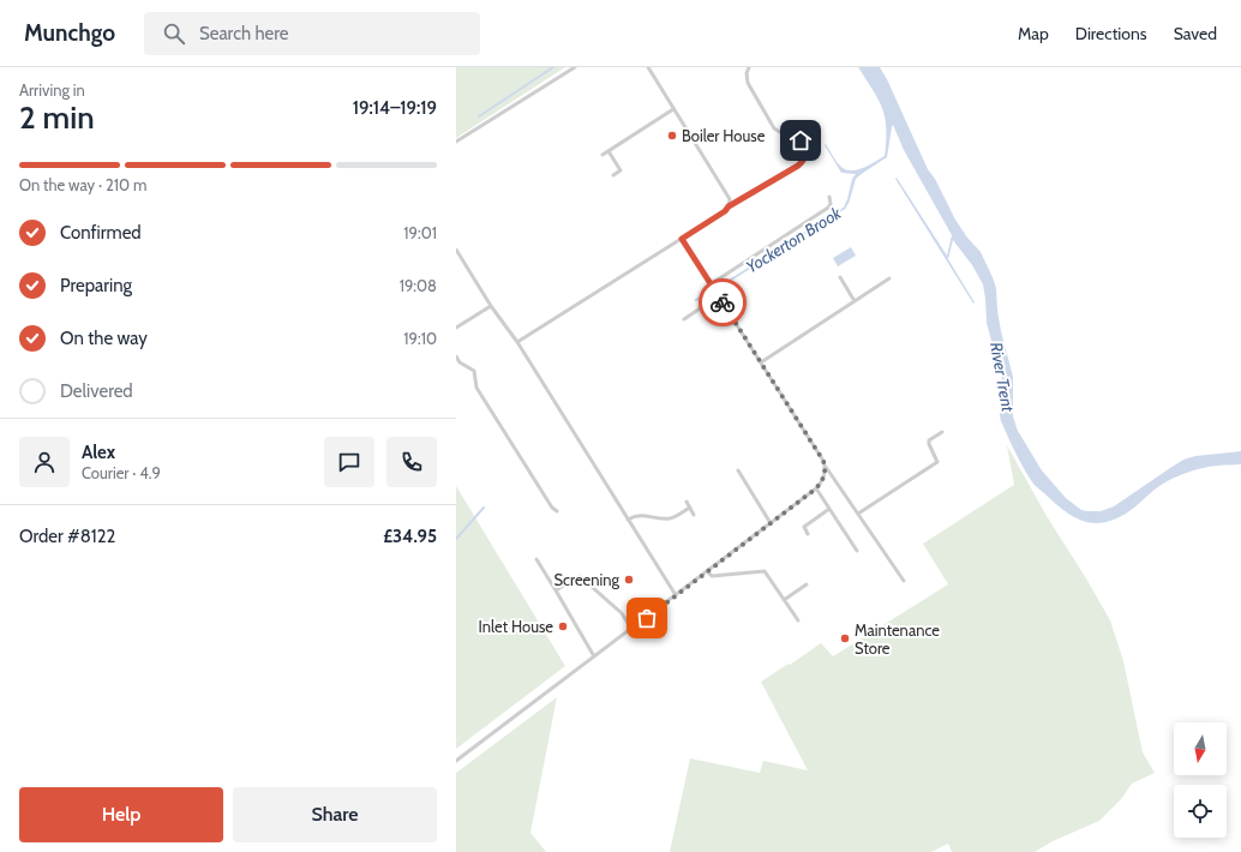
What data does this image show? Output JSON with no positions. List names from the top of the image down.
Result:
{
  "water": ["Yockerton Brook", "River Trent"],
  "places": [
    "Boiler House",
    "Screening",
    "Inlet House",
    "Maintenance Store"
  ],
  "north": "bottom",
  "page": {
    "header": "Munchgo",
    "search": "Search here",
    "nav": ["Map", "Directions", "Saved"],
    "heading": ["2 min", "Arriving in", "19:14–19:19"],
    "panel": [
      "Alex",
      "Courier · 4.9",
      "Order #8122",
      "£34.95"
    ],
    "bar": "On the way · 210 m",
    "list": [
      ["Confirmed", "19:01"],
      ["Preparing", "19:08"],
      ["On the way", "19:10"],
      "Delivered"
    ],
    "buttons": ["Help", "Share"]
  }
}
